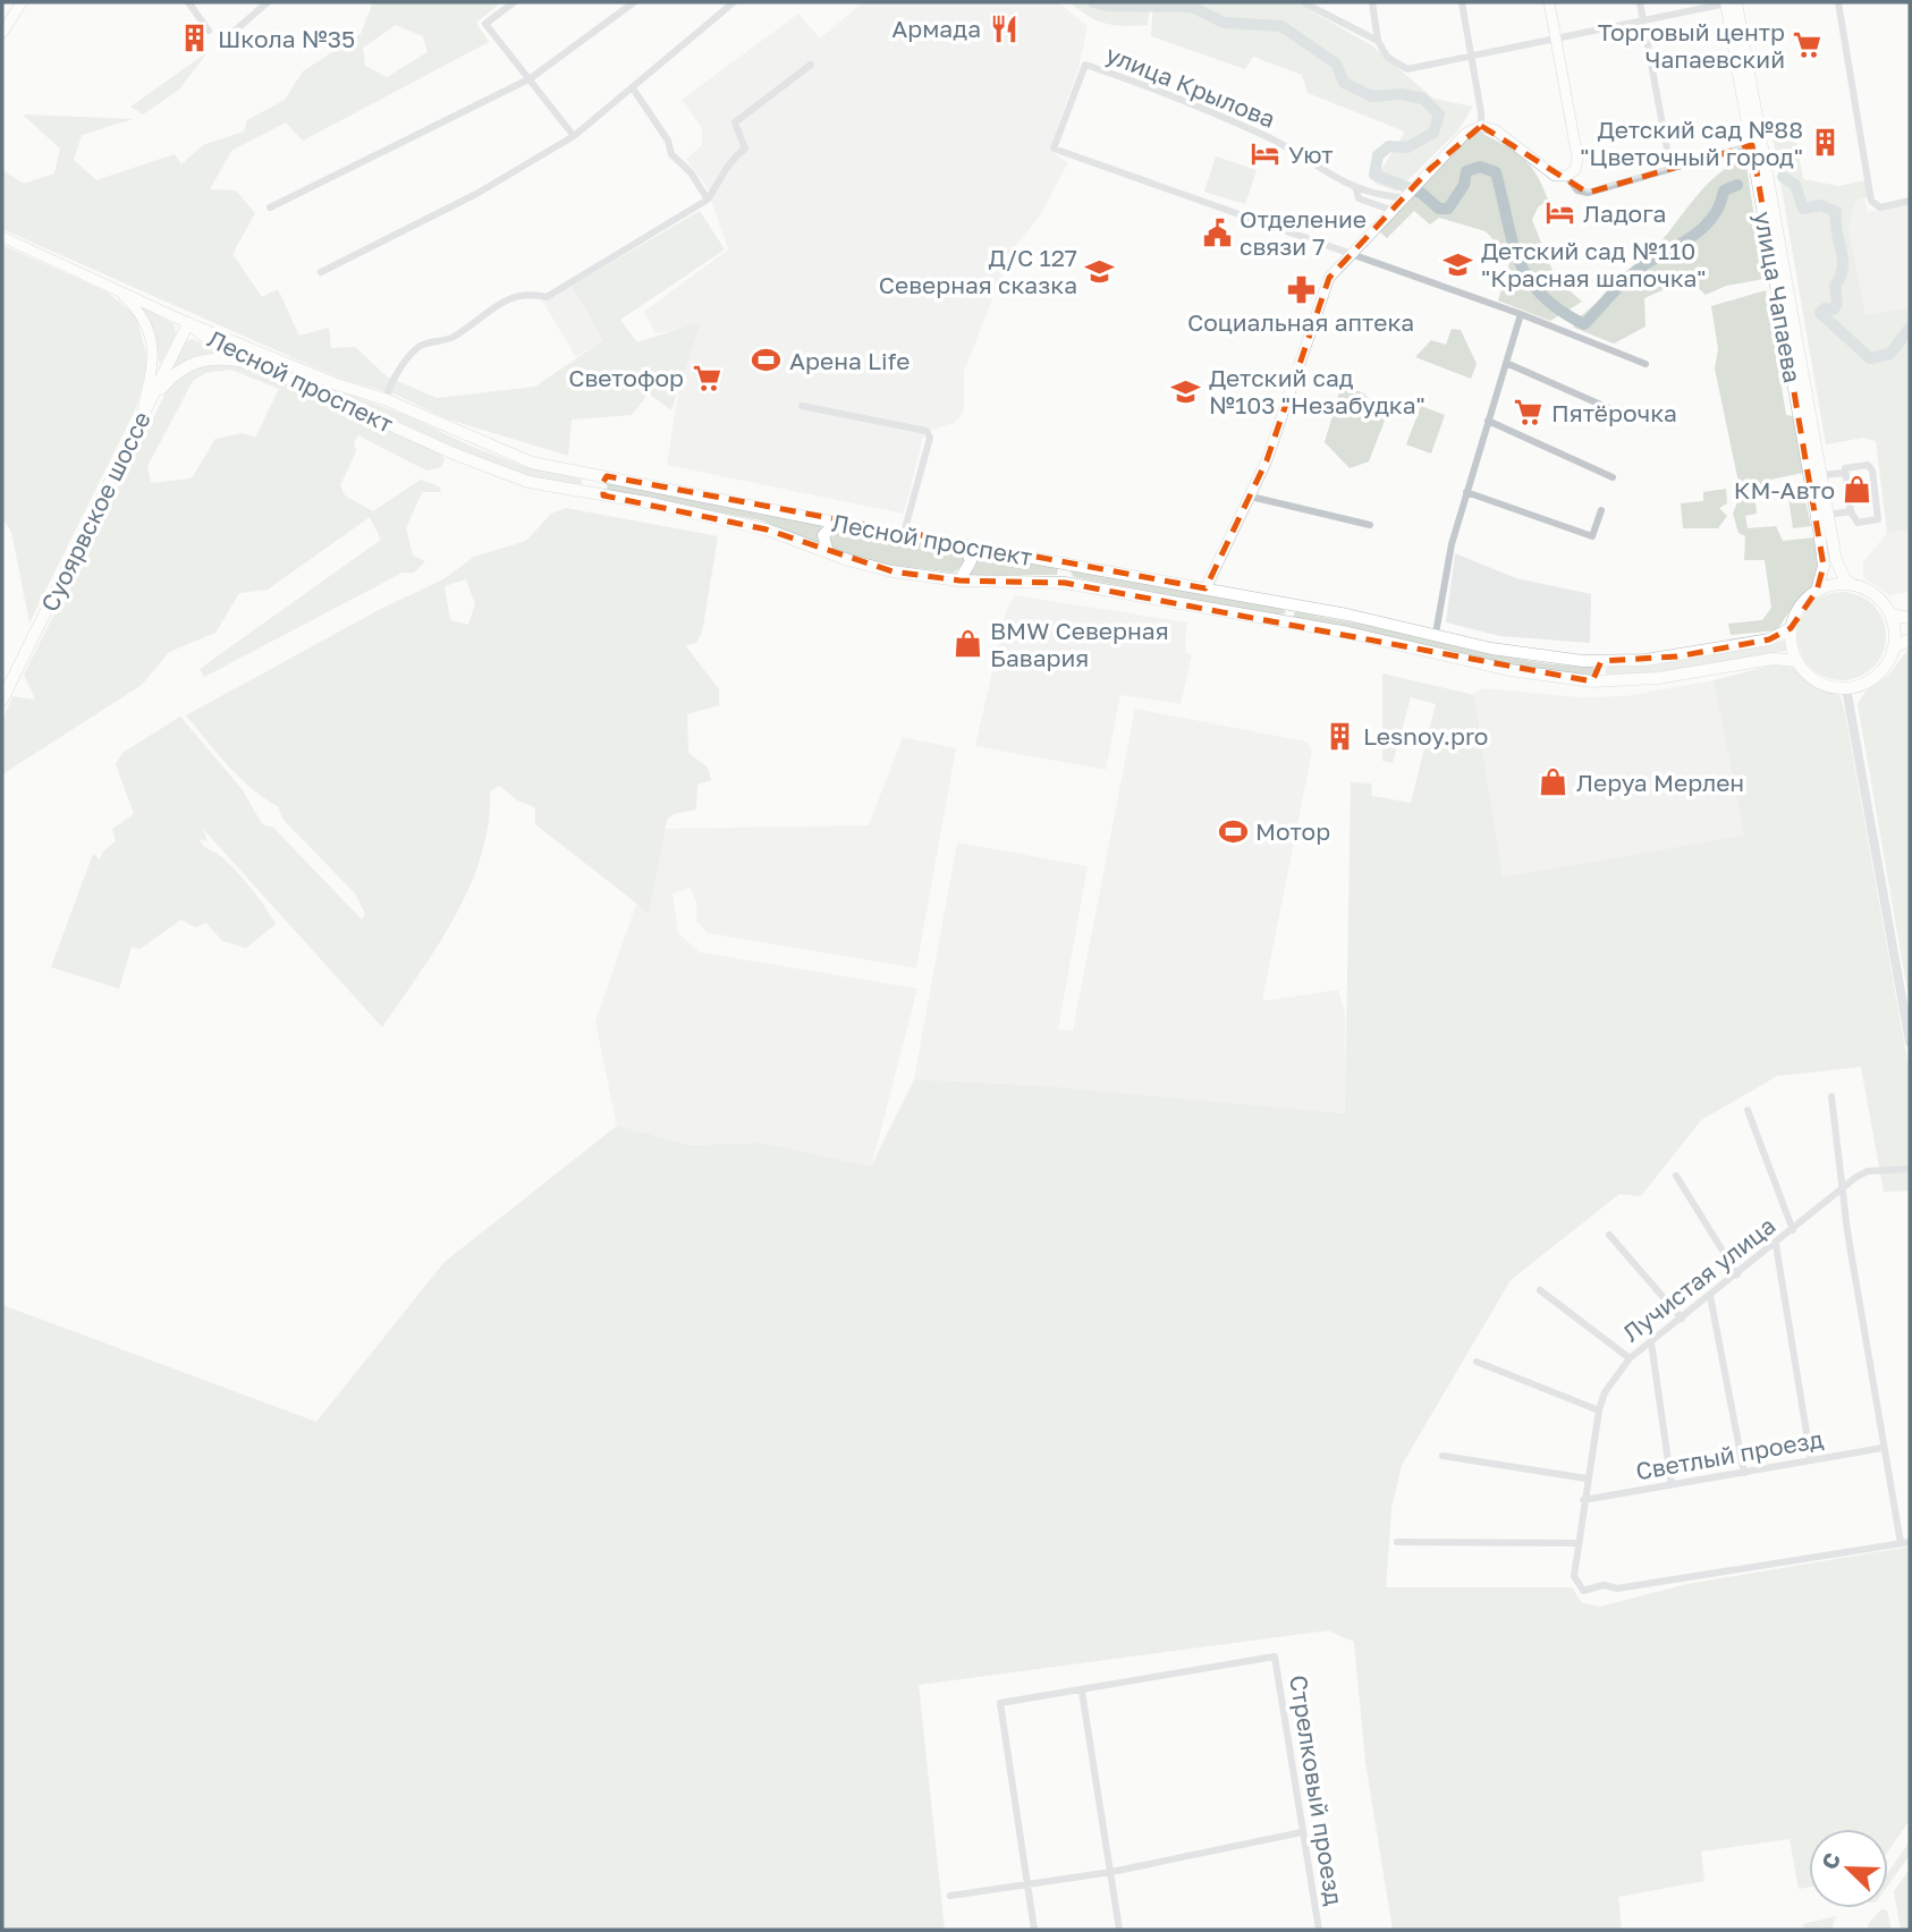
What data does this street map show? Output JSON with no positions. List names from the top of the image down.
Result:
{
  "streets": {
    "main road": ["улица Чапаева", "Лесной проспект", "Суоярвское шоссе"],
    "street": [
      "улица Крылова",
      "Лучистая улица",
      "Светлый проезд",
      "Стрелковый проезд"
    ]
  },
  "crossings": [
    ["улица Чапаева", "Лесной проспект"],
    ["Лесной проспект", "Суоярвское шоссе"],
    ["Лучистая улица", "Светлый проезд"]
  ],
  "places": {
    "restaurant": ["Армада"],
    "building": ["Школа №35", "Детский сад №88 \"Цветочный город\"", "Lesnoy.pro"],
    "supermarket": ["Торговый центр Чапаевский", "Светофор", "Пятёрочка"],
    "hotel": ["Уют", "Ладога"],
    "public building": ["Отделение связи 7"],
    "school or university": ["Детский сад №110 \"Красная шапочка\"", "Д/С 127 Северная сказка", "Детский сад №103 \"Незабудка\""],
    "pharmacy": ["Социальная аптека"],
    "sports": ["Арена Life", "Мотор"],
    "shop": ["КМ-Авто", "BMW Северная Бавария", "Леруа Мерлен"]
  },
  "north": "top left"
}
